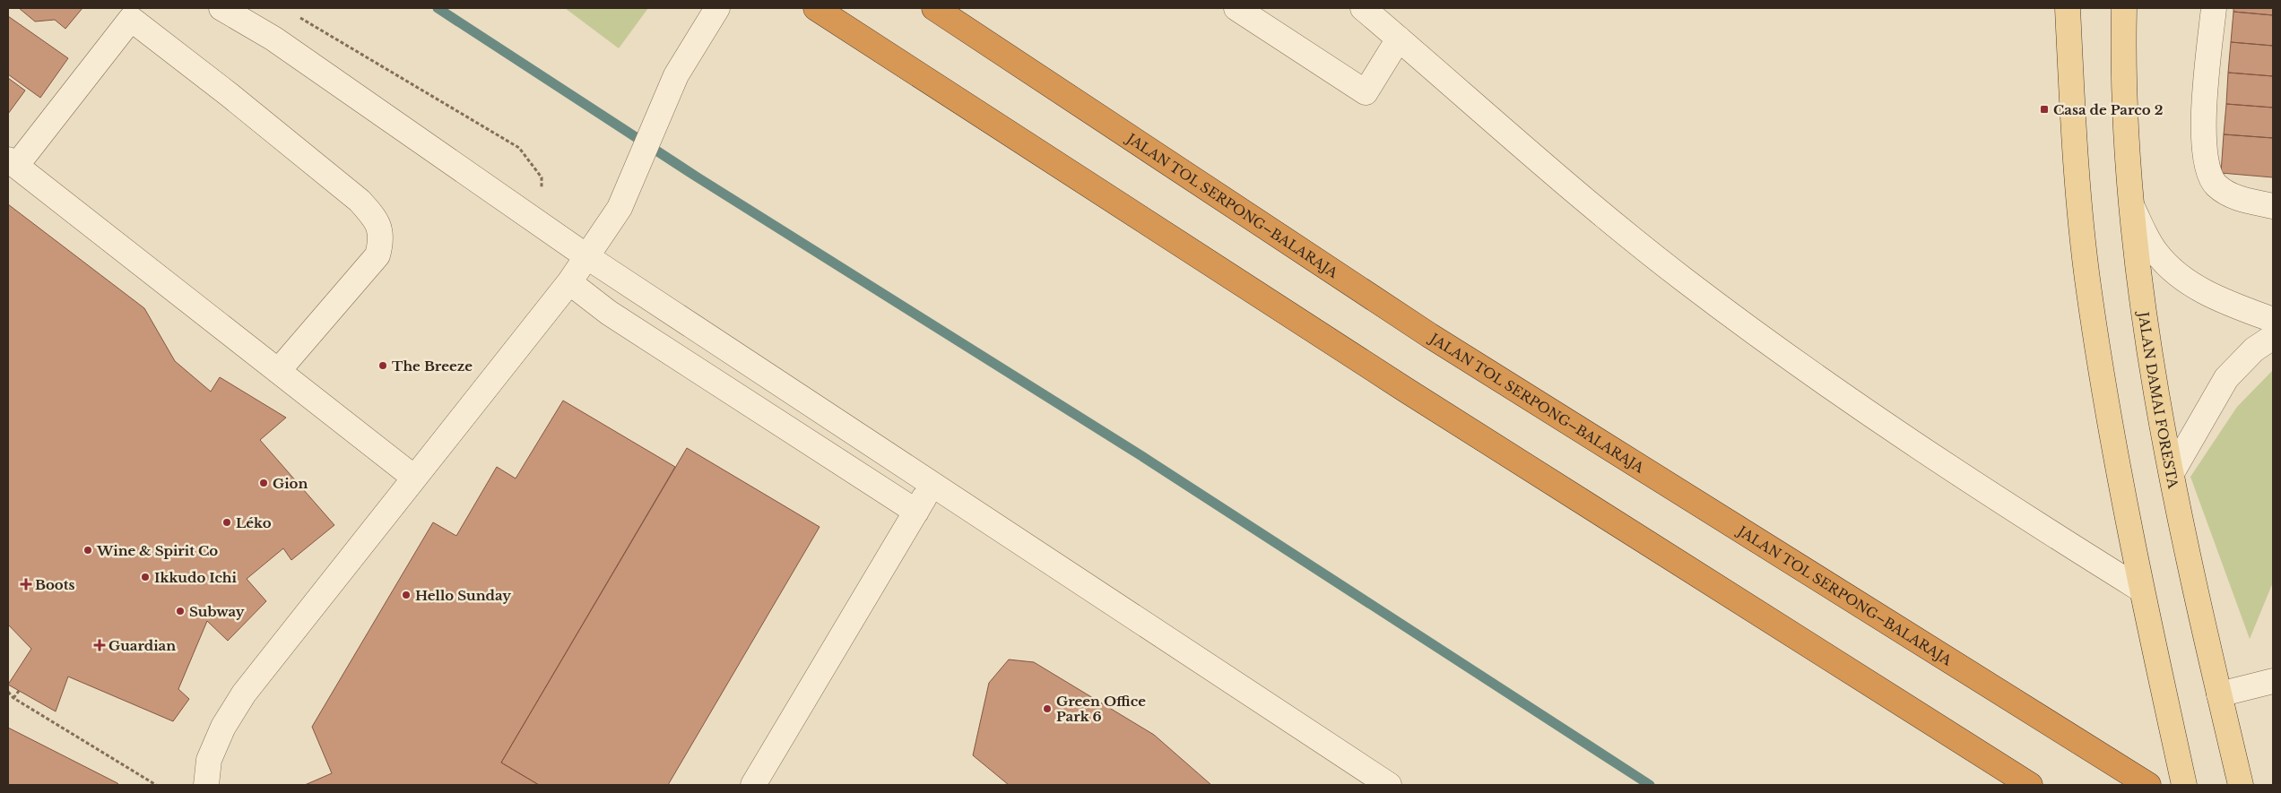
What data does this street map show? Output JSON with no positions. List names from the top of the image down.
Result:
{
  "streets": {
    "highway": ["JALAN TOL SERPONG–BALARAJA"],
    "main road": ["JALAN DAMAI FORESTA"]
  },
  "places": {
    "transit": ["Casa de Parco 2"],
    "other": [
      "The Breeze",
      "Gion",
      "Léko",
      "Wine & Spirit Co",
      "Ikkudo Ichi",
      "Hello Sunday",
      "Subway",
      "Green Office Park 6"
    ],
    "health": ["Boots", "Guardian"]
  }
}
